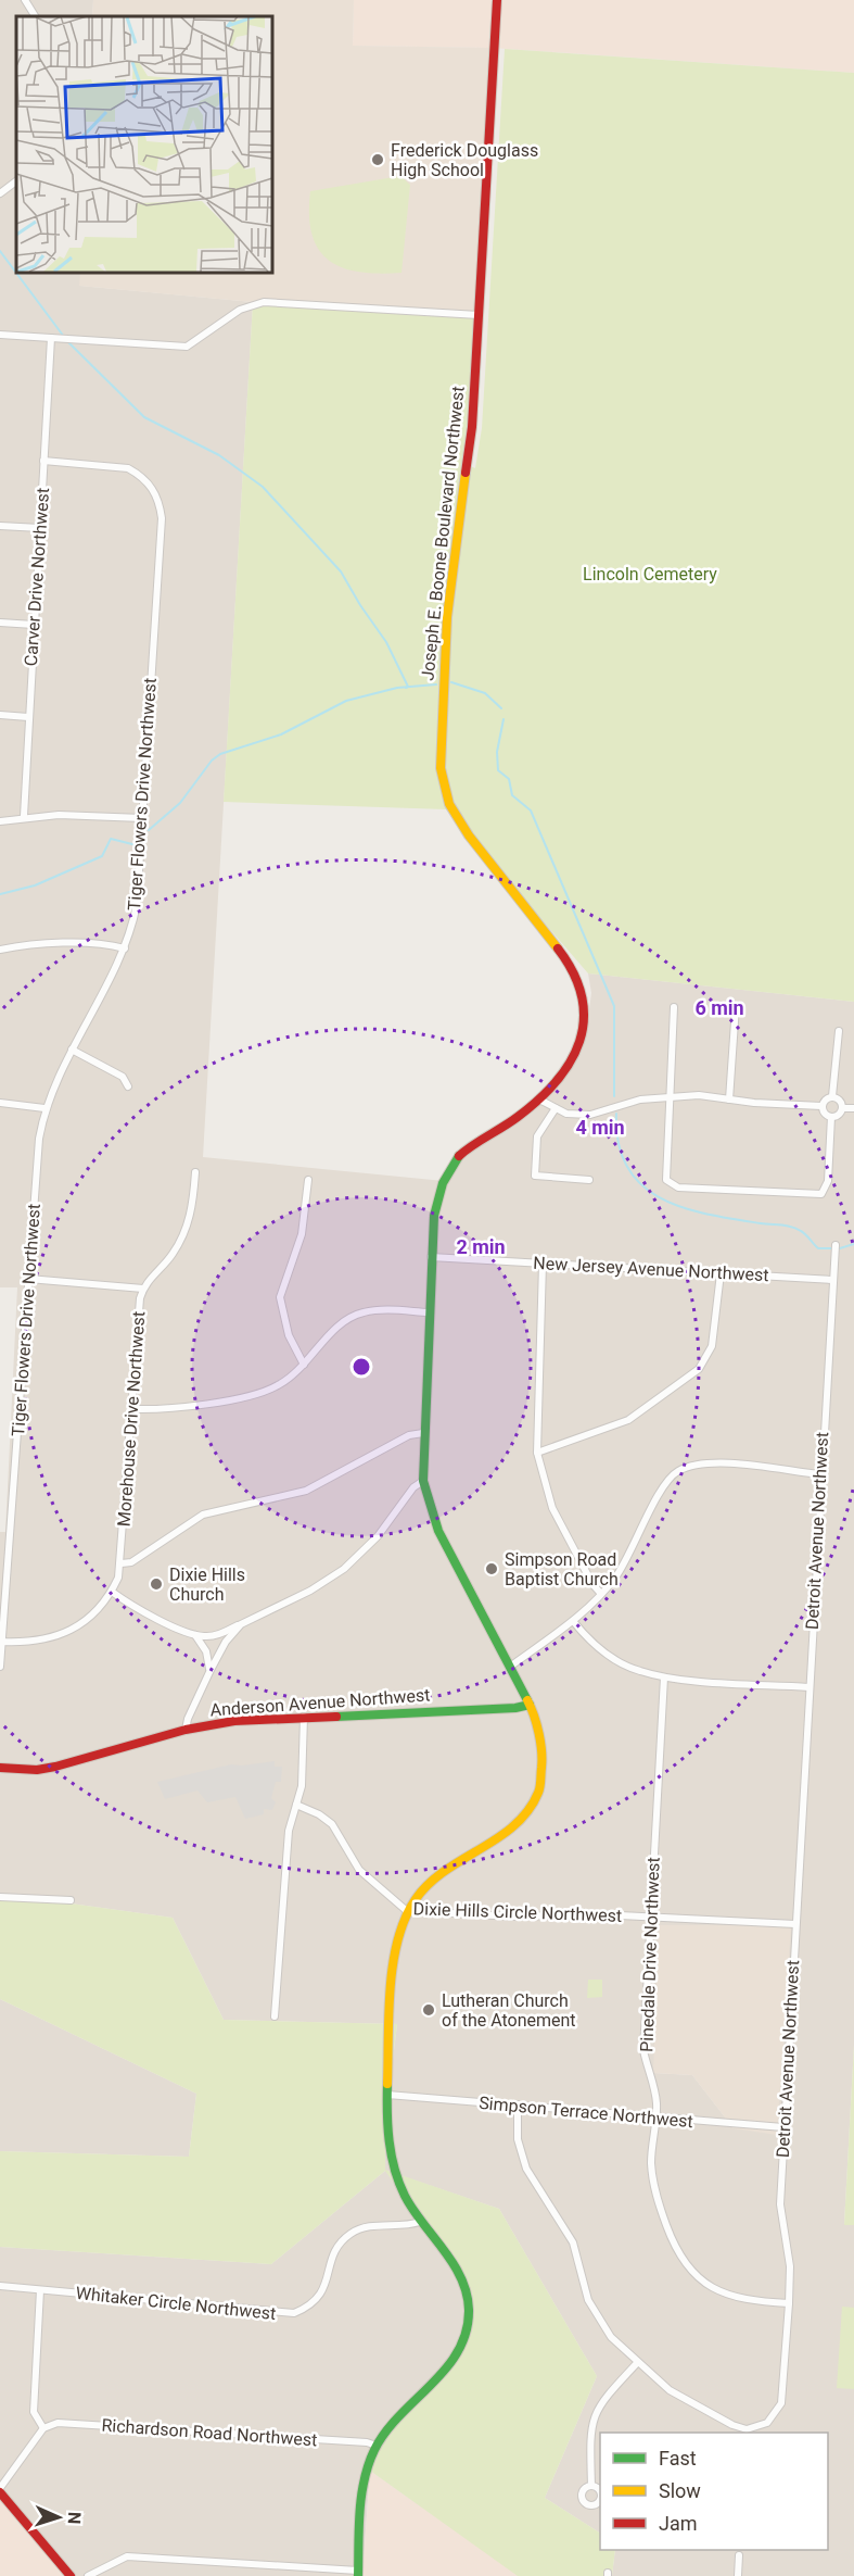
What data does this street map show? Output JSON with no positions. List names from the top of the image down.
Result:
{
  "streets": {
    "main road": ["Joseph E. Boone Boulevard Northwest", "Anderson Avenue Northwest"],
    "street": [
      "Carver Drive Northwest",
      "Tiger Flowers Drive Northwest",
      "New Jersey Avenue Northwest",
      "Morehouse Drive Northwest",
      "Detroit Avenue Northwest",
      "Dixie Hills Circle Northwest",
      "Pinedale Drive Northwest",
      "Simpson Terrace Northwest",
      "Whitaker Circle Northwest",
      "Richardson Road Northwest"
    ]
  },
  "crossings": [
    ["Joseph E. Boone Boulevard Northwest", "New Jersey Avenue Northwest"],
    ["Joseph E. Boone Boulevard Northwest", "Anderson Avenue Northwest"],
    ["Joseph E. Boone Boulevard Northwest", "Dixie Hills Circle Northwest"],
    ["Joseph E. Boone Boulevard Northwest", "Simpson Terrace Northwest"],
    ["Joseph E. Boone Boulevard Northwest", "Whitaker Circle Northwest"],
    ["Joseph E. Boone Boulevard Northwest", "Richardson Road Northwest"],
    ["Carver Drive Northwest", "Tiger Flowers Drive Northwest"],
    ["New Jersey Avenue Northwest", "Detroit Avenue Northwest"],
    ["Detroit Avenue Northwest", "Dixie Hills Circle Northwest"],
    ["Detroit Avenue Northwest", "Pinedale Drive Northwest"],
    ["Detroit Avenue Northwest", "Simpson Terrace Northwest"],
    ["Dixie Hills Circle Northwest", "Pinedale Drive Northwest"],
    ["Pinedale Drive Northwest", "Simpson Terrace Northwest"]
  ],
  "parks": ["Lincoln Cemetery"],
  "places": [
    "Frederick Douglass High School",
    "Simpson Road Baptist Church",
    "Dixie Hills Church",
    "Lutheran Church of the Atonement"
  ],
  "legend": ["Fast", "Slow", "Jam"],
  "north": "right",
  "rings": ["6 min", "4 min", "2 min"]
}
